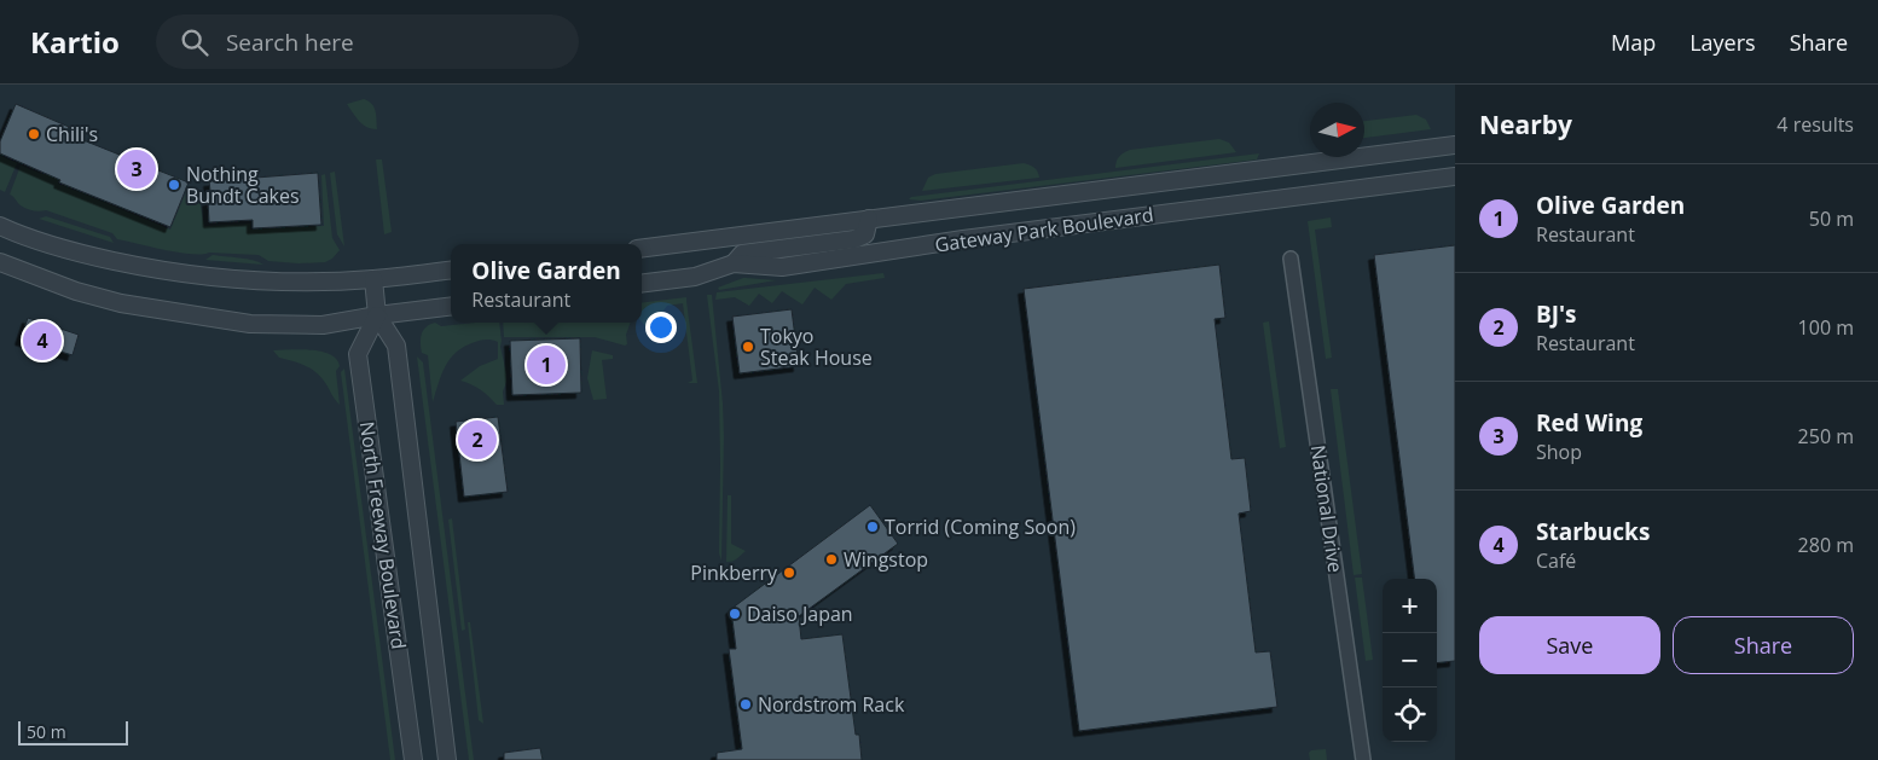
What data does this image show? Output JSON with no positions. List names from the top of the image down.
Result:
{
  "streets": {
    "street": ["Gateway Park Boulevard", "National Drive", "North Freeway Boulevard"]
  },
  "places": [
    "Chili's",
    "Nothing Bundt Cakes",
    "Tokyo Steak House",
    "Torrid (Coming Soon)",
    "Wingstop",
    "Pinkberry",
    "Daiso Japan",
    "Nordstrom Rack"
  ],
  "scale_bar": "50 m",
  "north": "right",
  "page": {
    "header": "Kartio",
    "search": "Search here",
    "nav": ["Map", "Layers", "Share"],
    "heading": ["Nearby", "4 results"],
    "pins": [
      "3",
      "4",
      "1",
      "2"
    ],
    "list": [
      {
        "mark": "1",
        "name": "Olive Garden",
        "note": "Restaurant",
        "value": "50 m"
      },
      {
        "mark": "2",
        "name": "BJ's",
        "note": "Restaurant",
        "value": "100 m"
      },
      {
        "mark": "3",
        "name": "Red Wing",
        "note": "Shop",
        "value": "250 m"
      },
      {
        "mark": "4",
        "name": "Starbucks",
        "note": "Café",
        "value": "280 m"
      }
    ],
    "popup": ["Olive Garden", "Restaurant"],
    "map_buttons": ["+", "−"],
    "buttons": ["Save", "Share"],
    "scale": "50 m"
  }
}
